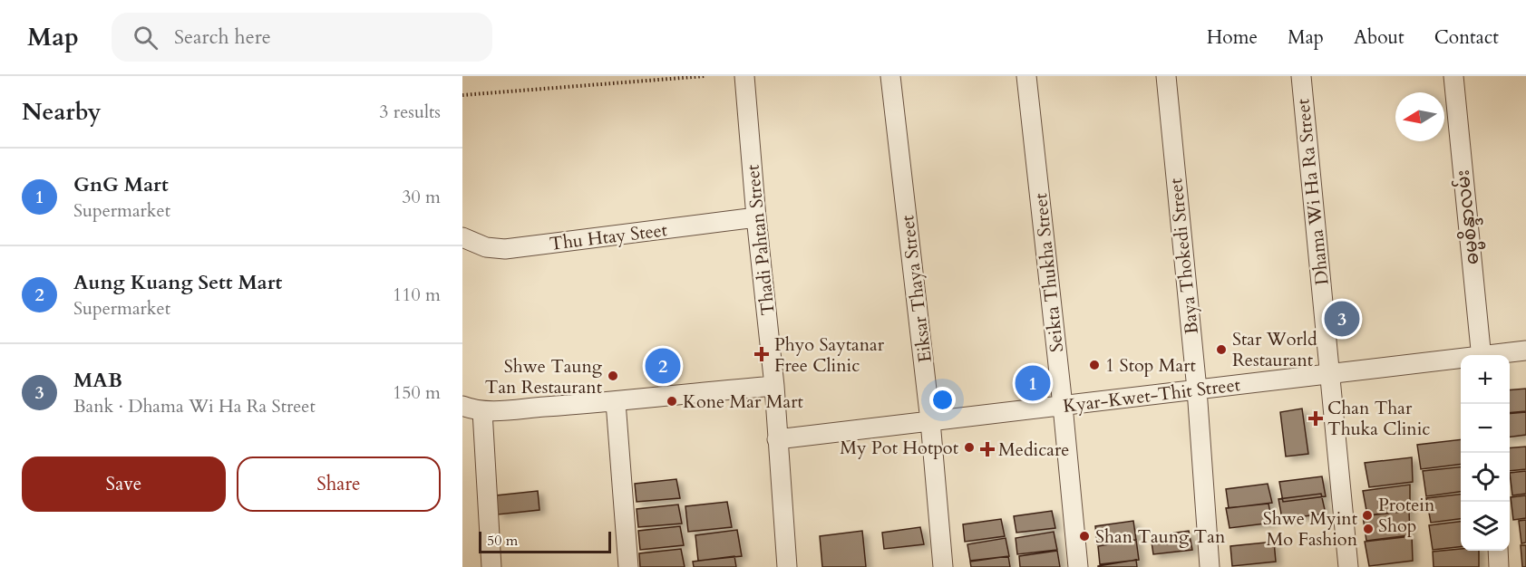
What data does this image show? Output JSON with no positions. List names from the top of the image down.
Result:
{
  "streets": {
    "street": [
      "Dhama Wi Ha Ra Street",
      "ဓမ္မစိန္ဒာလမ်း",
      "Thu Htay Steet",
      "Thadi Pahtan Street",
      "Baya Thokedi Street",
      "Seikta Thukha Street",
      "Eiksar Thaya Street",
      "Kyar-Kwet-Thit Street"
    ]
  },
  "crossings": [
    ["Dhama Wi Ha Ra Street", "Kyar-Kwet-Thit Street"],
    ["Thu Htay Steet", "Thadi Pahtan Street"],
    ["Thadi Pahtan Street", "Kyar-Kwet-Thit Street"],
    ["Baya Thokedi Street", "Kyar-Kwet-Thit Street"],
    ["Seikta Thukha Street", "Kyar-Kwet-Thit Street"],
    ["Eiksar Thaya Street", "Kyar-Kwet-Thit Street"]
  ],
  "places": {
    "other": [
      "Star World Restaurant",
      "1 Stop Mart",
      "Shwe Taung Tan Restaurant",
      "Kone Mar Mart",
      "My Pot Hotpot",
      "Protein Shop",
      "Shwe Myint Mo Fashion",
      "Shan Taung Tan"
    ],
    "health": ["Phyo Saytanar Free Clinic", "Chan Thar Thuka Clinic", "Medicare"]
  },
  "scale_bar": "50 m",
  "north": "left",
  "page": {
    "header": "Map",
    "search": "Search here",
    "nav": [
      "Home",
      "Map",
      "About",
      "Contact"
    ],
    "heading": ["Nearby", "3 results"],
    "list": [
      {
        "mark": "1",
        "name": "GnG Mart",
        "note": "Supermarket",
        "value": "30 m"
      },
      {
        "mark": "2",
        "name": "Aung Kuang Sett Mart",
        "note": "Supermarket",
        "value": "110 m"
      },
      {
        "mark": "3",
        "name": "MAB",
        "note": "Bank · Dhama Wi Ha Ra Street",
        "value": "150 m"
      }
    ],
    "pins": ["3", "2", "1"],
    "map_buttons": ["+", "−"],
    "buttons": ["Save", "Share"],
    "scale": "50 m"
  }
}
